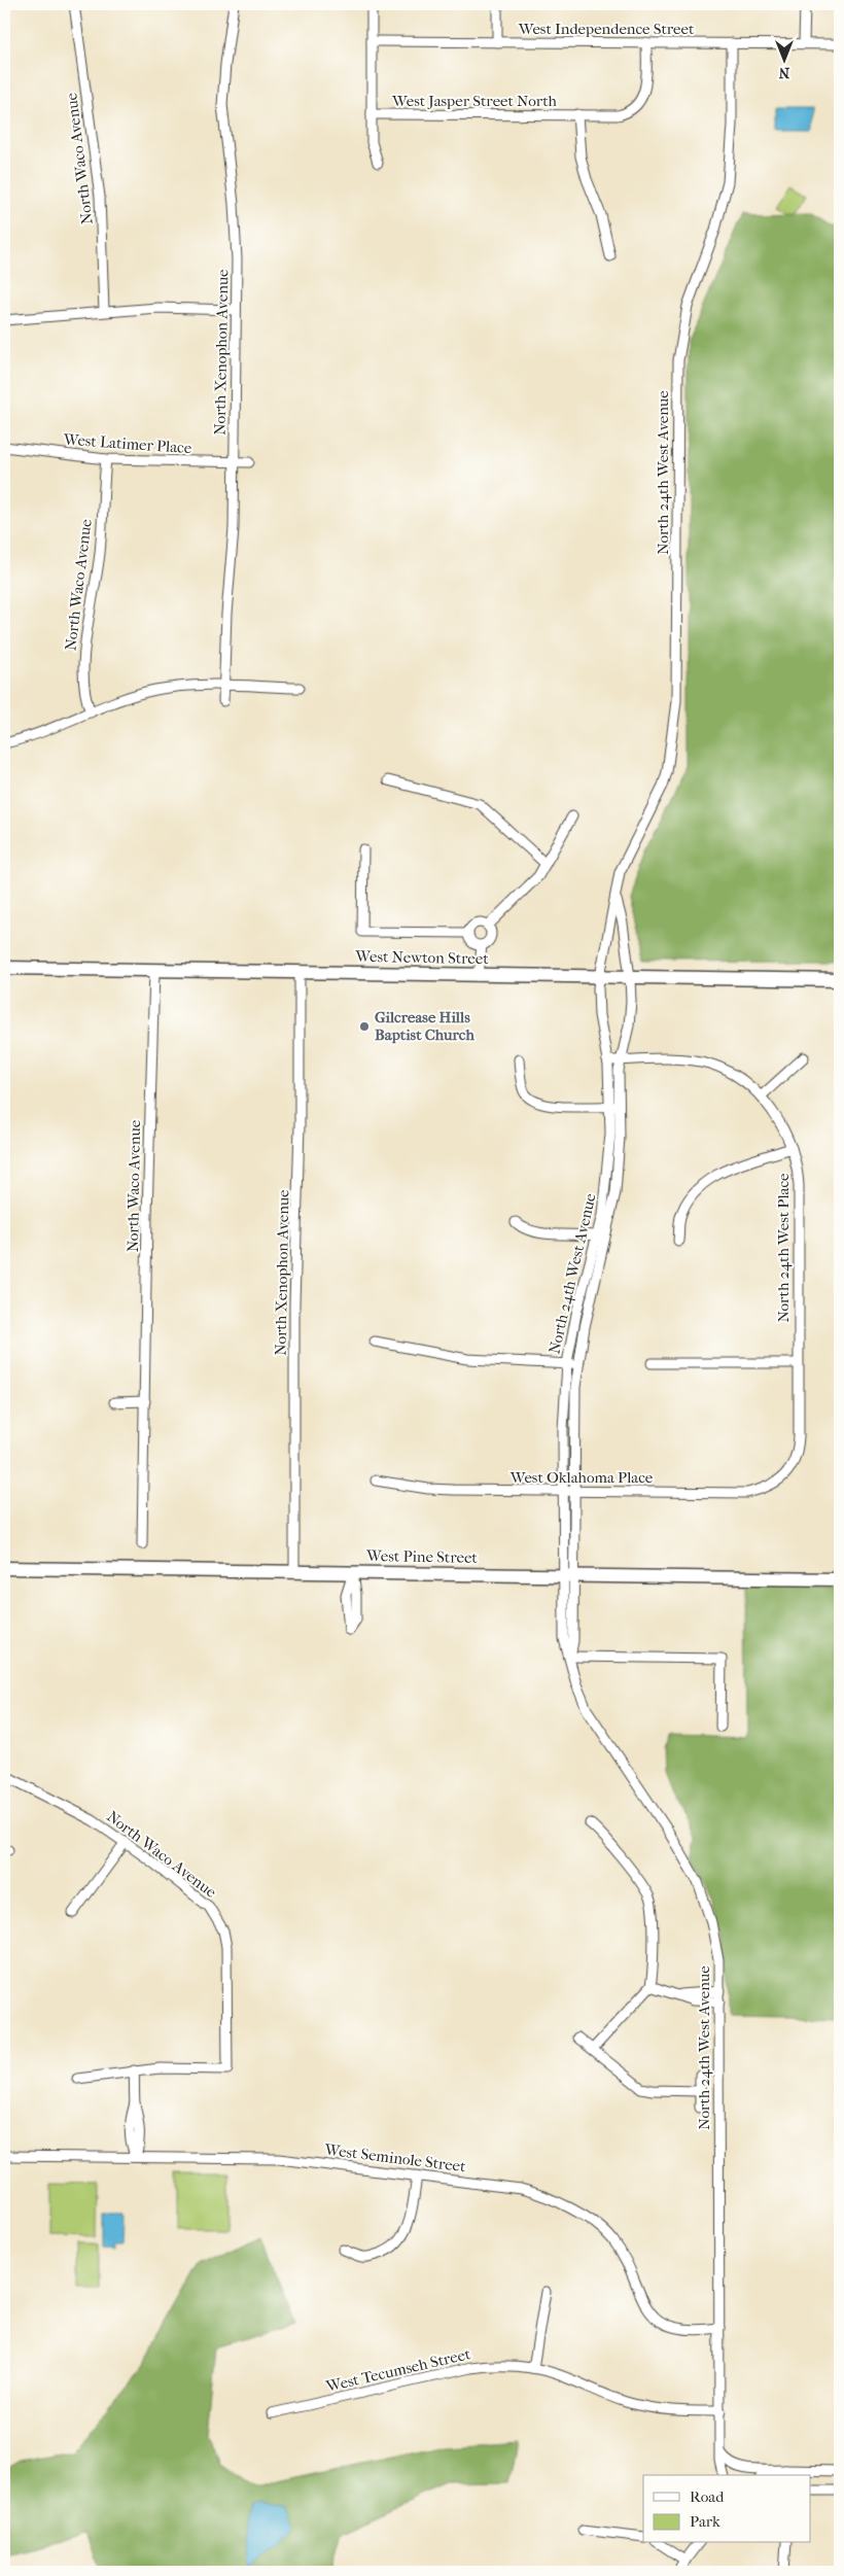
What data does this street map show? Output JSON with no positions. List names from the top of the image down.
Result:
{
  "streets": {
    "street": [
      "West Independence Street",
      "West Jasper Street North",
      "North Waco Avenue",
      "North Xenophon Avenue",
      "West Latimer Place",
      "North 24th West Avenue",
      "West Newton Street",
      "North 24th West Place",
      "West Oklahoma Place",
      "West Pine Street",
      "West Seminole Street",
      "West Tecumseh Street"
    ]
  },
  "crossings": [
    ["West Independence Street", "West Jasper Street North"],
    ["West Independence Street", "North 24th West Avenue"],
    ["North Waco Avenue", "West Latimer Place"],
    ["North Waco Avenue", "West Newton Street"],
    ["North Xenophon Avenue", "West Latimer Place"],
    ["North Xenophon Avenue", "West Newton Street"],
    ["North Xenophon Avenue", "West Pine Street"],
    ["North 24th West Avenue", "West Newton Street"],
    ["North 24th West Avenue", "North 24th West Place"],
    ["North 24th West Avenue", "West Oklahoma Place"],
    ["North 24th West Avenue", "West Pine Street"],
    ["North 24th West Avenue", "West Seminole Street"],
    ["North 24th West Avenue", "West Tecumseh Street"],
    ["North 24th West Place", "West Oklahoma Place"]
  ],
  "places": ["Gilcrease Hills Baptist Church"],
  "legend": ["Road", "Park"],
  "north": "bottom"
}
